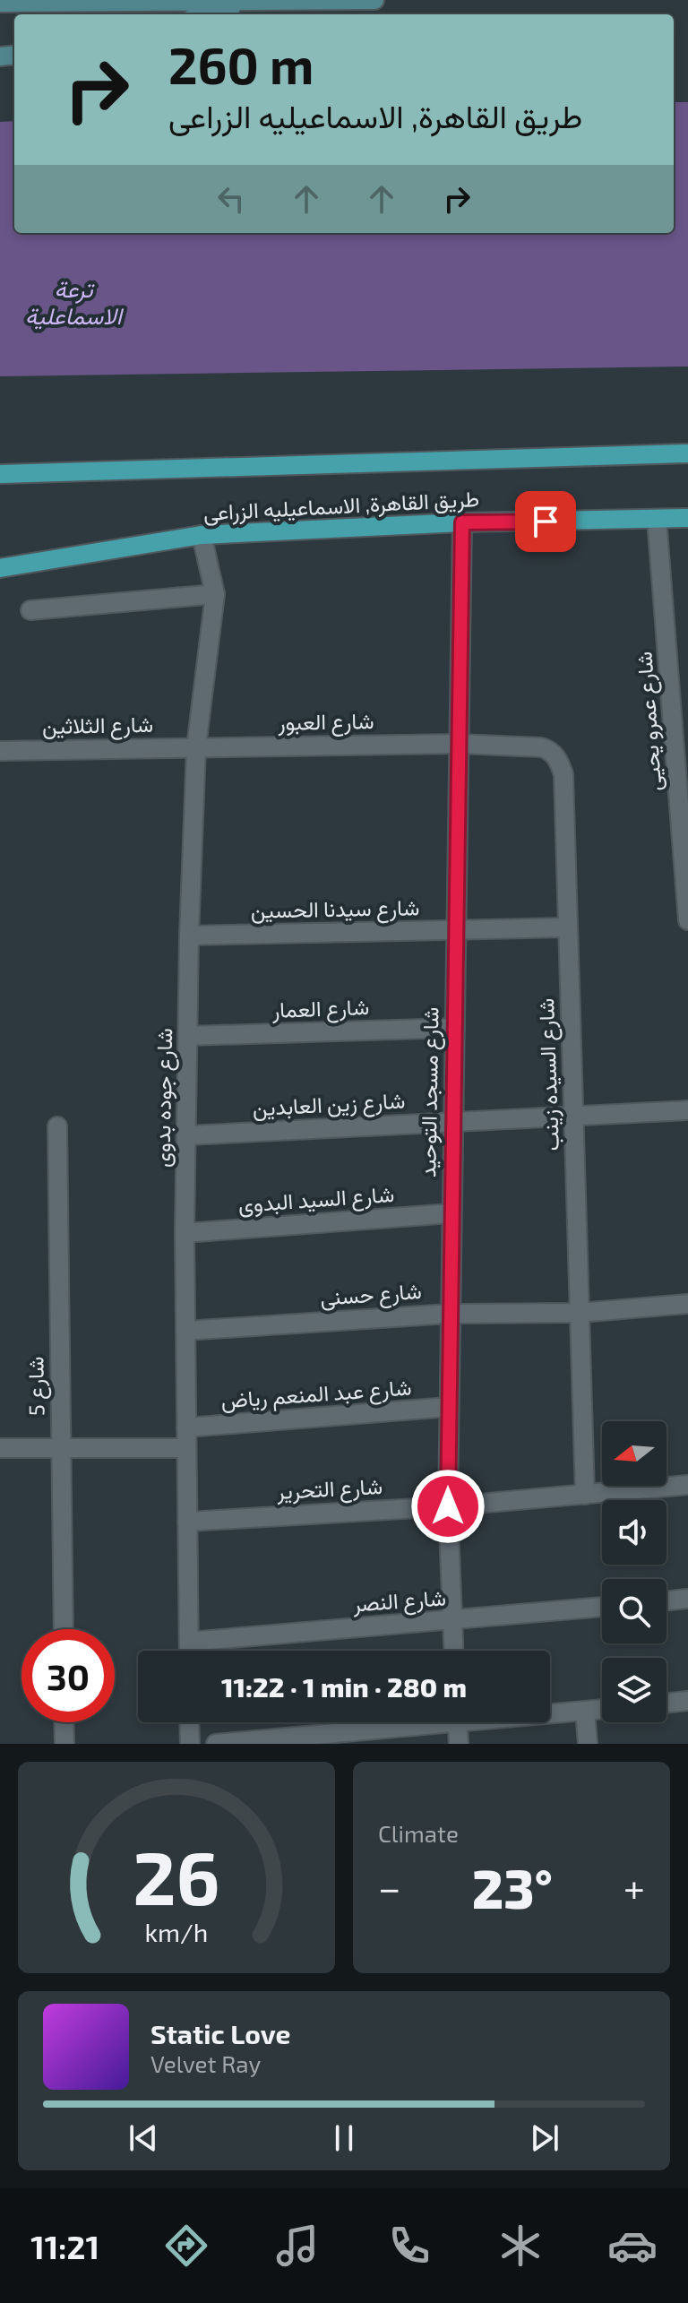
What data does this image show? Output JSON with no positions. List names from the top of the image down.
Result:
{
  "streets": {
    "main road": ["طريق القاهرة, الاسماعيليه الزراعى"],
    "street": [
      "شارع عمرو يحيى",
      "شارع العبور",
      "شارع الثلاثين",
      "شارع سيدنا الحسين",
      "شارع العمار",
      "شارع السيده زينب",
      "شارع مسجد التوحيد",
      "شارع جوده بدوى",
      "شارع زين العابدين",
      "شارع السيد البدوى",
      "شارع حسنى",
      "شارع 5",
      "شارع عبد المنعم رياض",
      "شارع التحرير",
      "شارع النصر"
    ]
  },
  "crossings": [
    ["طريق القاهرة, الاسماعيليه الزراعى", "شارع عمرو يحيى"],
    ["طريق القاهرة, الاسماعيليه الزراعى", "شارع مسجد التوحيد"],
    ["طريق القاهرة, الاسماعيليه الزراعى", "شارع جوده بدوى"],
    ["شارع العبور", "شارع الثلاثين"],
    ["شارع العبور", "شارع السيده زينب"],
    ["شارع العبور", "شارع مسجد التوحيد"],
    ["شارع العبور", "شارع جوده بدوى"],
    ["شارع الثلاثين", "شارع جوده بدوى"],
    ["شارع سيدنا الحسين", "شارع السيده زينب"],
    ["شارع سيدنا الحسين", "شارع مسجد التوحيد"],
    ["شارع سيدنا الحسين", "شارع جوده بدوى"],
    ["شارع العمار", "شارع مسجد التوحيد"],
    ["شارع العمار", "شارع جوده بدوى"],
    ["شارع السيده زينب", "شارع مسجد التوحيد"],
    ["شارع السيده زينب", "شارع زين العابدين"],
    ["شارع السيده زينب", "شارع حسنى"],
    ["شارع السيده زينب", "شارع التحرير"],
    ["شارع مسجد التوحيد", "شارع زين العابدين"],
    ["شارع مسجد التوحيد", "شارع السيد البدوى"],
    ["شارع مسجد التوحيد", "شارع حسنى"],
    ["شارع مسجد التوحيد", "شارع عبد المنعم رياض"],
    ["شارع مسجد التوحيد", "شارع التحرير"],
    ["شارع مسجد التوحيد", "شارع النصر"],
    ["شارع جوده بدوى", "شارع زين العابدين"],
    ["شارع جوده بدوى", "شارع السيد البدوى"],
    ["شارع جوده بدوى", "شارع حسنى"],
    ["شارع جوده بدوى", "شارع عبد المنعم رياض"],
    ["شارع جوده بدوى", "شارع التحرير"],
    ["شارع جوده بدوى", "شارع النصر"]
  ],
  "water": ["ترعة الاسماعلية"],
  "north": "left",
  "page": {
    "turn": ["260 m", "طريق القاهرة, الاسماعيليه الزراعى"],
    "limit": "30",
    "trip": "11:22 · 1 min · 280 m",
    "tile": "Climate",
    "heat": ["−", "23°", "+"],
    "song": ["Static Love", "Velvet Ray"],
    "tabs": "11:21",
    "gauge": ["26", "km/h"]
  }
}
